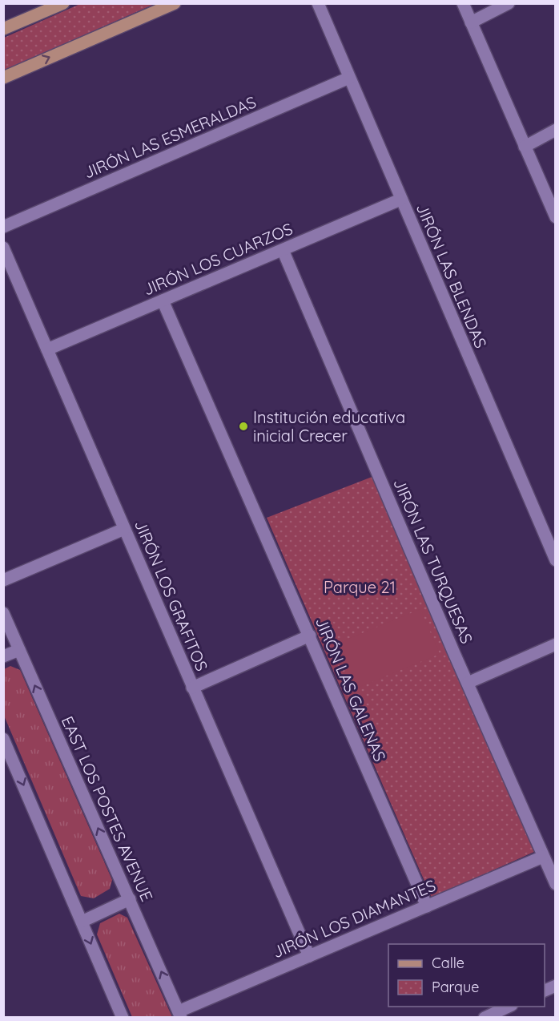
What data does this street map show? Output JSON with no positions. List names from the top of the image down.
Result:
{
  "streets": {
    "street": [
      "JIRÓN LAS ESMERALDAS",
      "JIRÓN LOS CUARZOS",
      "JIRÓN LAS BLENDAS",
      "JIRÓN LAS TURQUESAS",
      "JIRÓN LOS GRAFITOS",
      "JIRÓN LAS GALENAS",
      "EAST LOS POSTES AVENUE",
      "JIRÓN LOS DIAMANTES"
    ]
  },
  "crossings": [
    ["JIRÓN LAS ESMERALDAS", "JIRÓN LAS BLENDAS"],
    ["JIRÓN LOS CUARZOS", "JIRÓN LAS BLENDAS"],
    ["JIRÓN LOS CUARZOS", "JIRÓN LAS TURQUESAS"],
    ["JIRÓN LOS CUARZOS", "JIRÓN LOS GRAFITOS"],
    ["JIRÓN LOS CUARZOS", "JIRÓN LAS GALENAS"],
    ["JIRÓN LAS TURQUESAS", "JIRÓN LOS DIAMANTES"],
    ["JIRÓN LOS GRAFITOS", "JIRÓN LOS DIAMANTES"],
    ["JIRÓN LAS GALENAS", "JIRÓN LOS DIAMANTES"],
    ["EAST LOS POSTES AVENUE", "JIRÓN LOS DIAMANTES"]
  ],
  "parks": ["Parque 21"],
  "places": ["Institución educativa inicial Crecer"],
  "legend": ["Calle", "Parque"]
}
